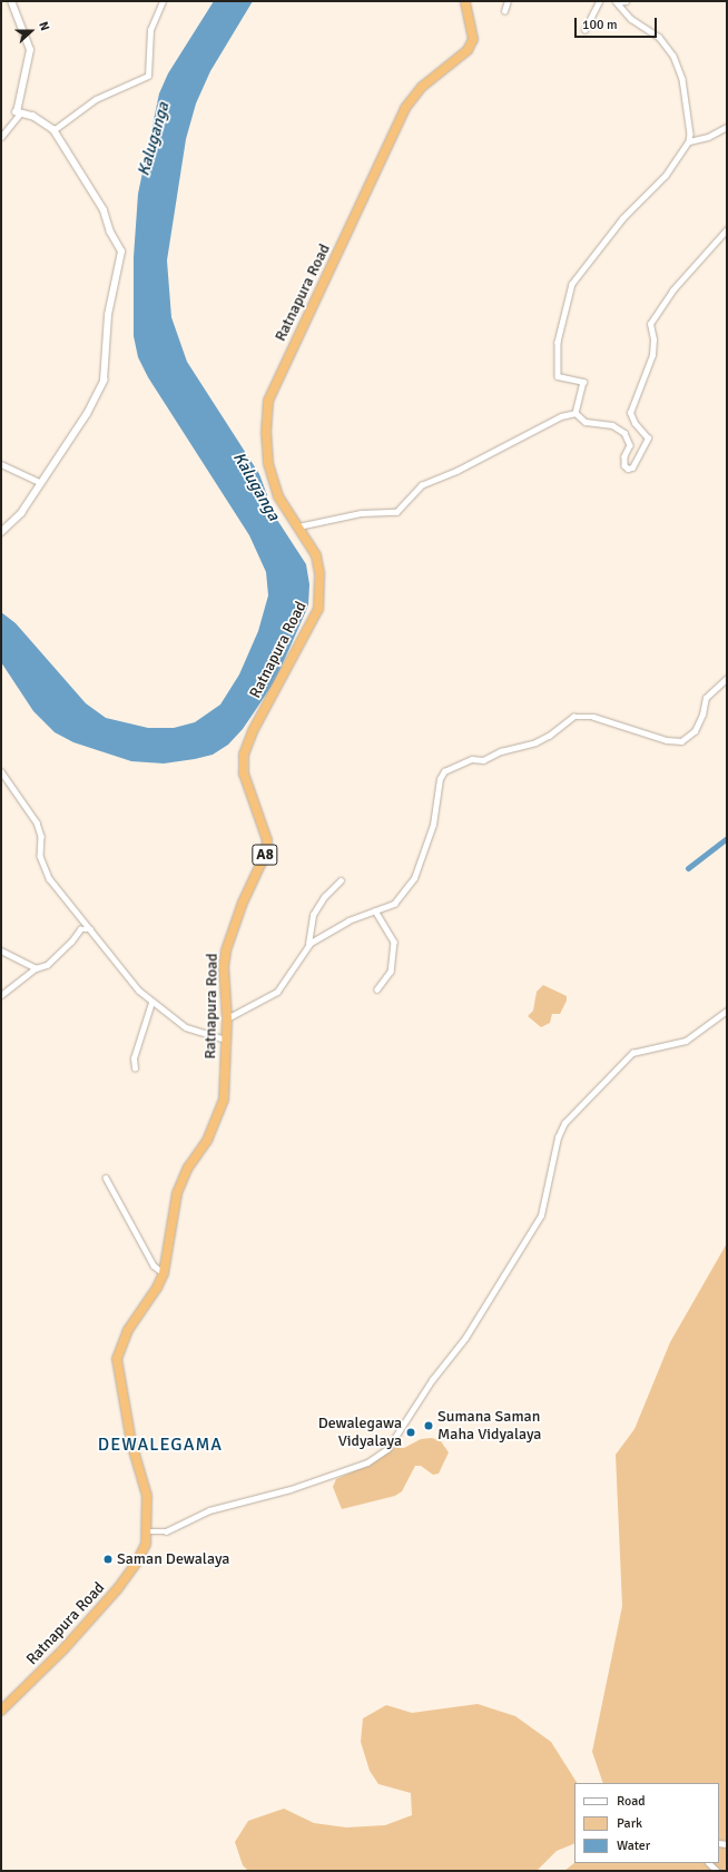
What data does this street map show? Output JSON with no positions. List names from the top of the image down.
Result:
{
  "streets": {
    "highway": ["Ratnapura Road", "A8"]
  },
  "districts": ["DEWALEGAMA"],
  "water": ["Kaluganga"],
  "places": ["Sumana Saman Maha Vidyalaya", "Dewalegawa Vidyalaya", "Saman Dewalaya"],
  "legend": ["Road", "Park", "Water"],
  "scale_bar": "100 m",
  "north": "right"
}
